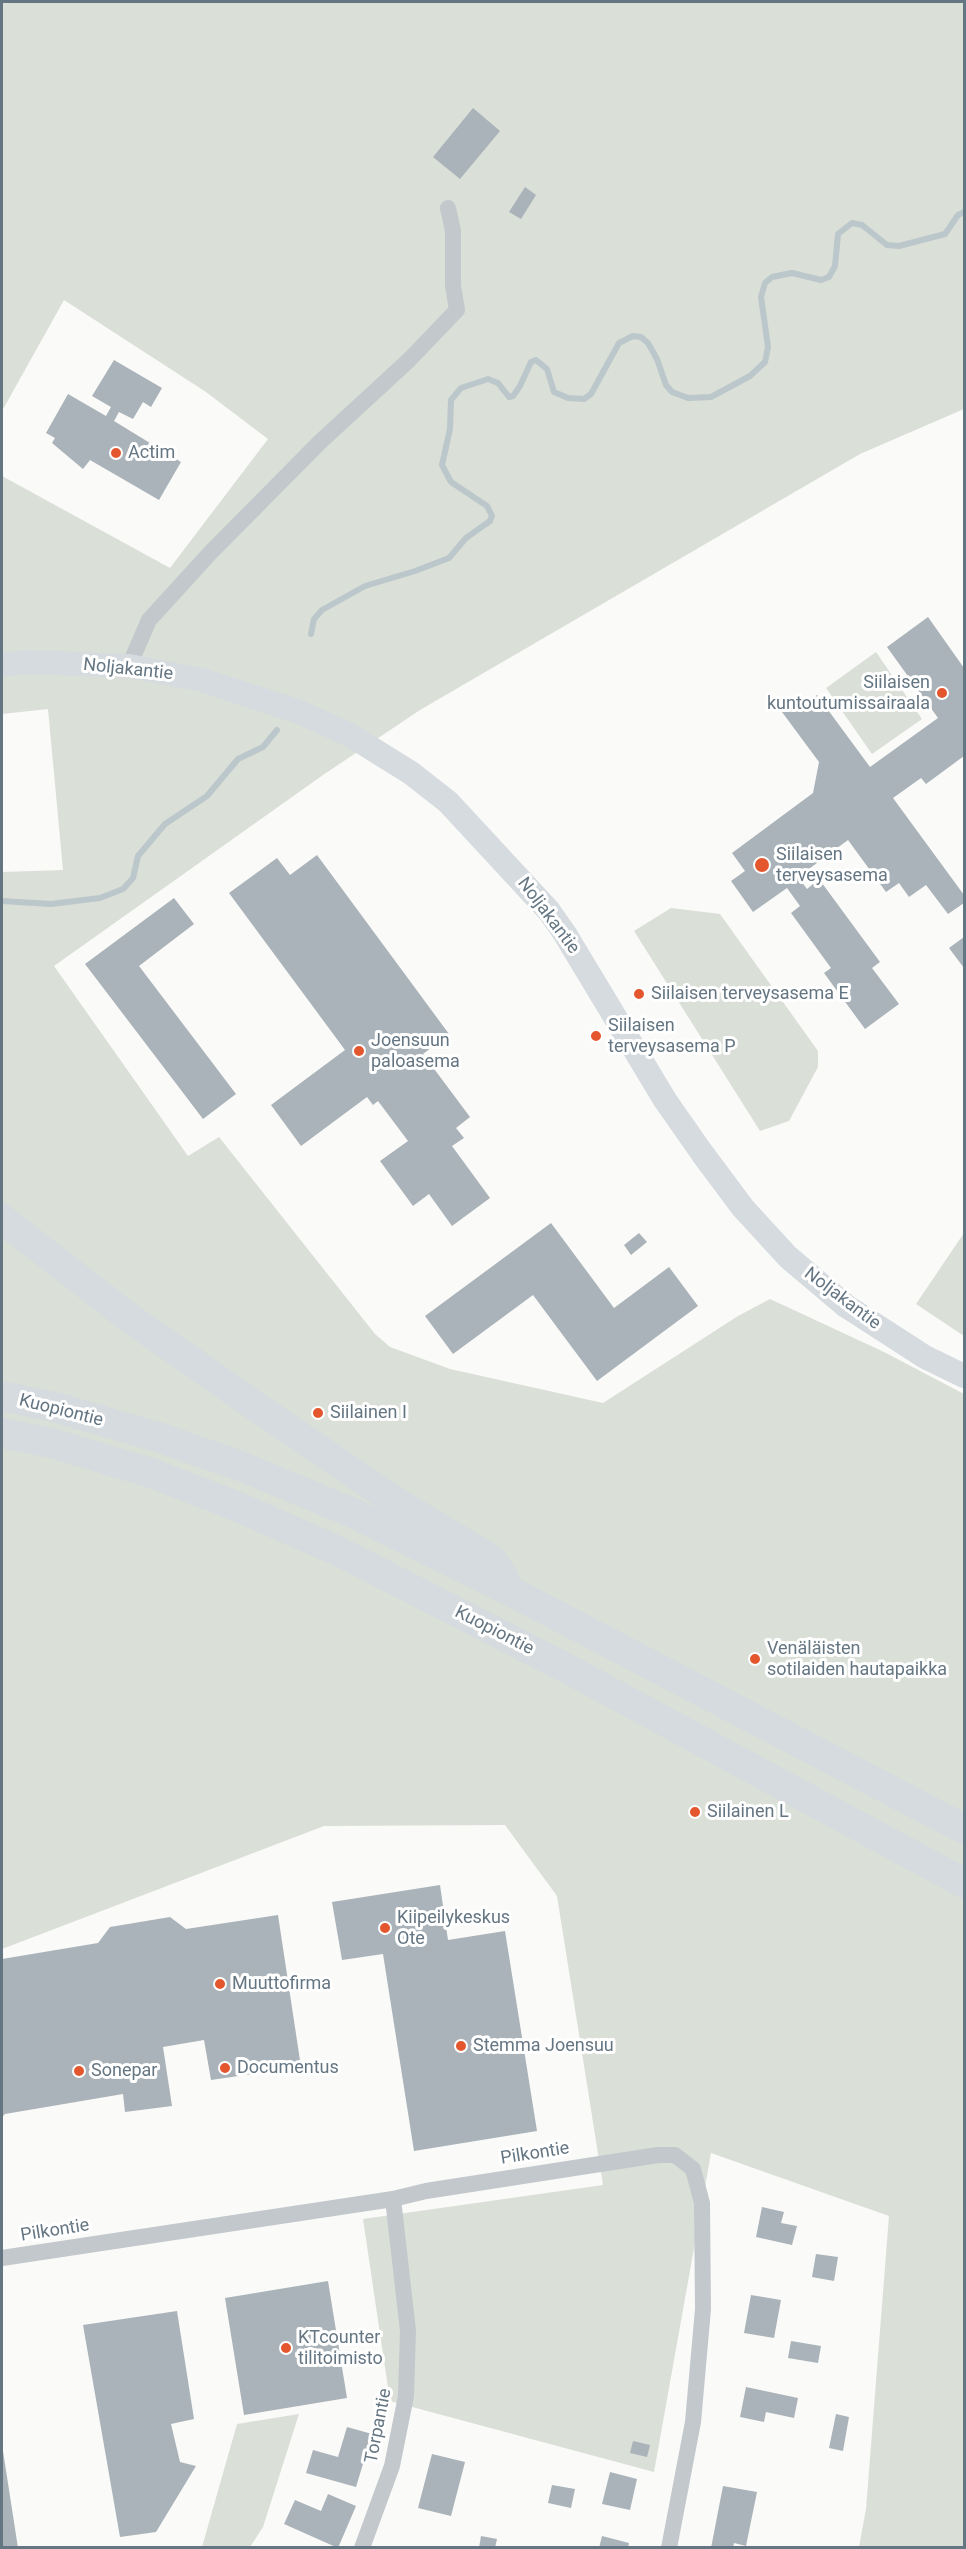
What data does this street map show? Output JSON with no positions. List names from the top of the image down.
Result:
{
  "streets": {
    "highway": ["Kuopiontie"],
    "main road": ["Noljakantie"],
    "street": ["Pilkontie", "Torpantie"]
  },
  "crossings": [
    ["Pilkontie", "Torpantie"]
  ],
  "places": [
    "Actim",
    "Siilaisen kuntoutumissairaala",
    "Siilaisen terveysasema",
    "Siilaisen terveysasema E",
    "Siilaisen terveysasema P",
    "Joensuun paloasema",
    "Siilainen I",
    "Venäläisten sotilaiden hautapaikka",
    "Siilainen L",
    "Kiipeilykeskus Ote",
    "Muuttofirma",
    "Stemma Joensuu",
    "Documentus",
    "Sonepar",
    "KTcounter tilitoimisto"
  ]
}
